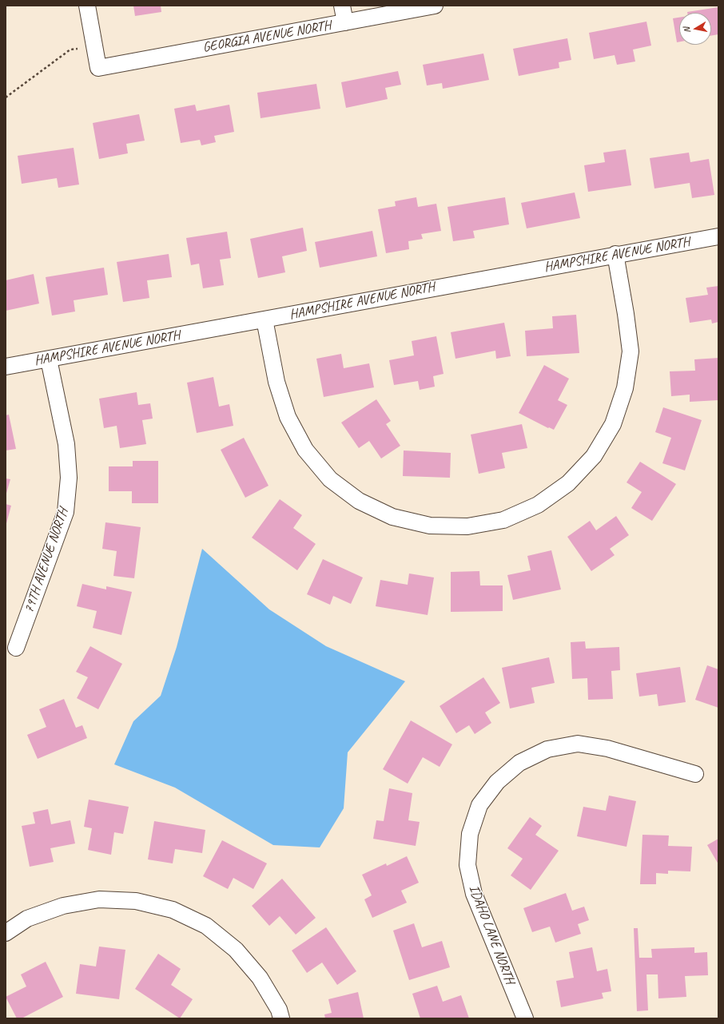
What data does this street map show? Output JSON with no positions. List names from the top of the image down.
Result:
{
  "streets": {
    "street": [
      "GEORGIA AVENUE NORTH",
      "HAMPSHIRE AVENUE NORTH",
      "79TH AVENUE NORTH",
      "IDAHO LANE NORTH"
    ]
  },
  "crossings": [
    ["HAMPSHIRE AVENUE NORTH", "79TH AVENUE NORTH"]
  ],
  "north": "left"
}
